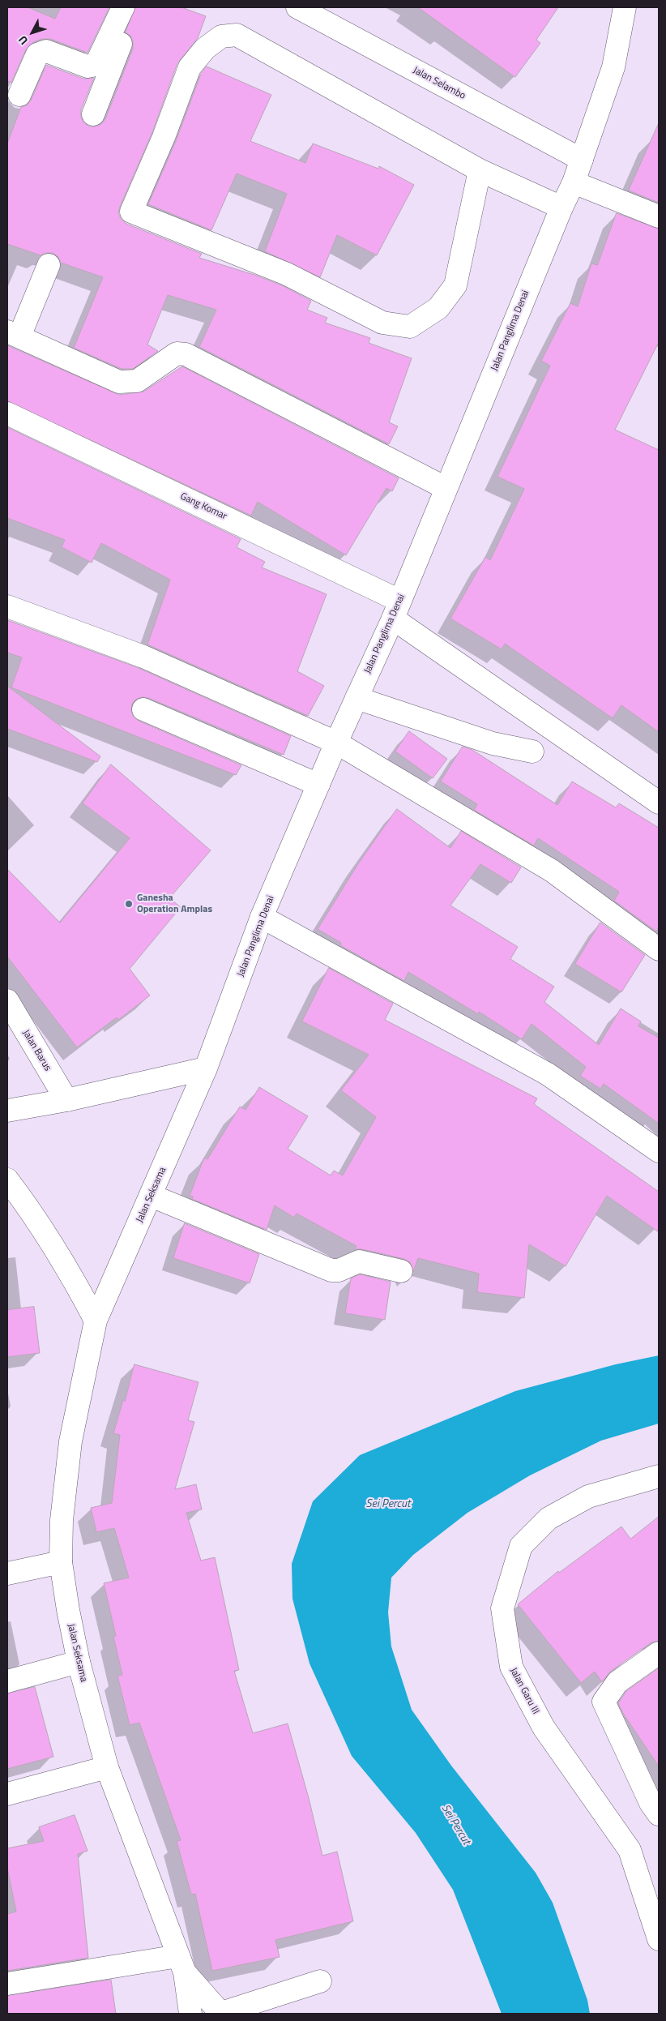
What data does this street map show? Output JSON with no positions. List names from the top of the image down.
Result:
{
  "streets": {
    "street": [
      "Jalan Selambo",
      "Jalan Panglima Denai",
      "Gang Komar",
      "Jalan Barus",
      "Jalan Seksama",
      "Jalan Garu III"
    ]
  },
  "crossings": [
    ["Jalan Selambo", "Jalan Panglima Denai"],
    ["Jalan Panglima Denai", "Gang Komar"],
    ["Jalan Panglima Denai", "Jalan Seksama"]
  ],
  "water": ["Sei Percut"],
  "places": ["Ganesha Operation Amplas"],
  "north": "bottom left"
}
